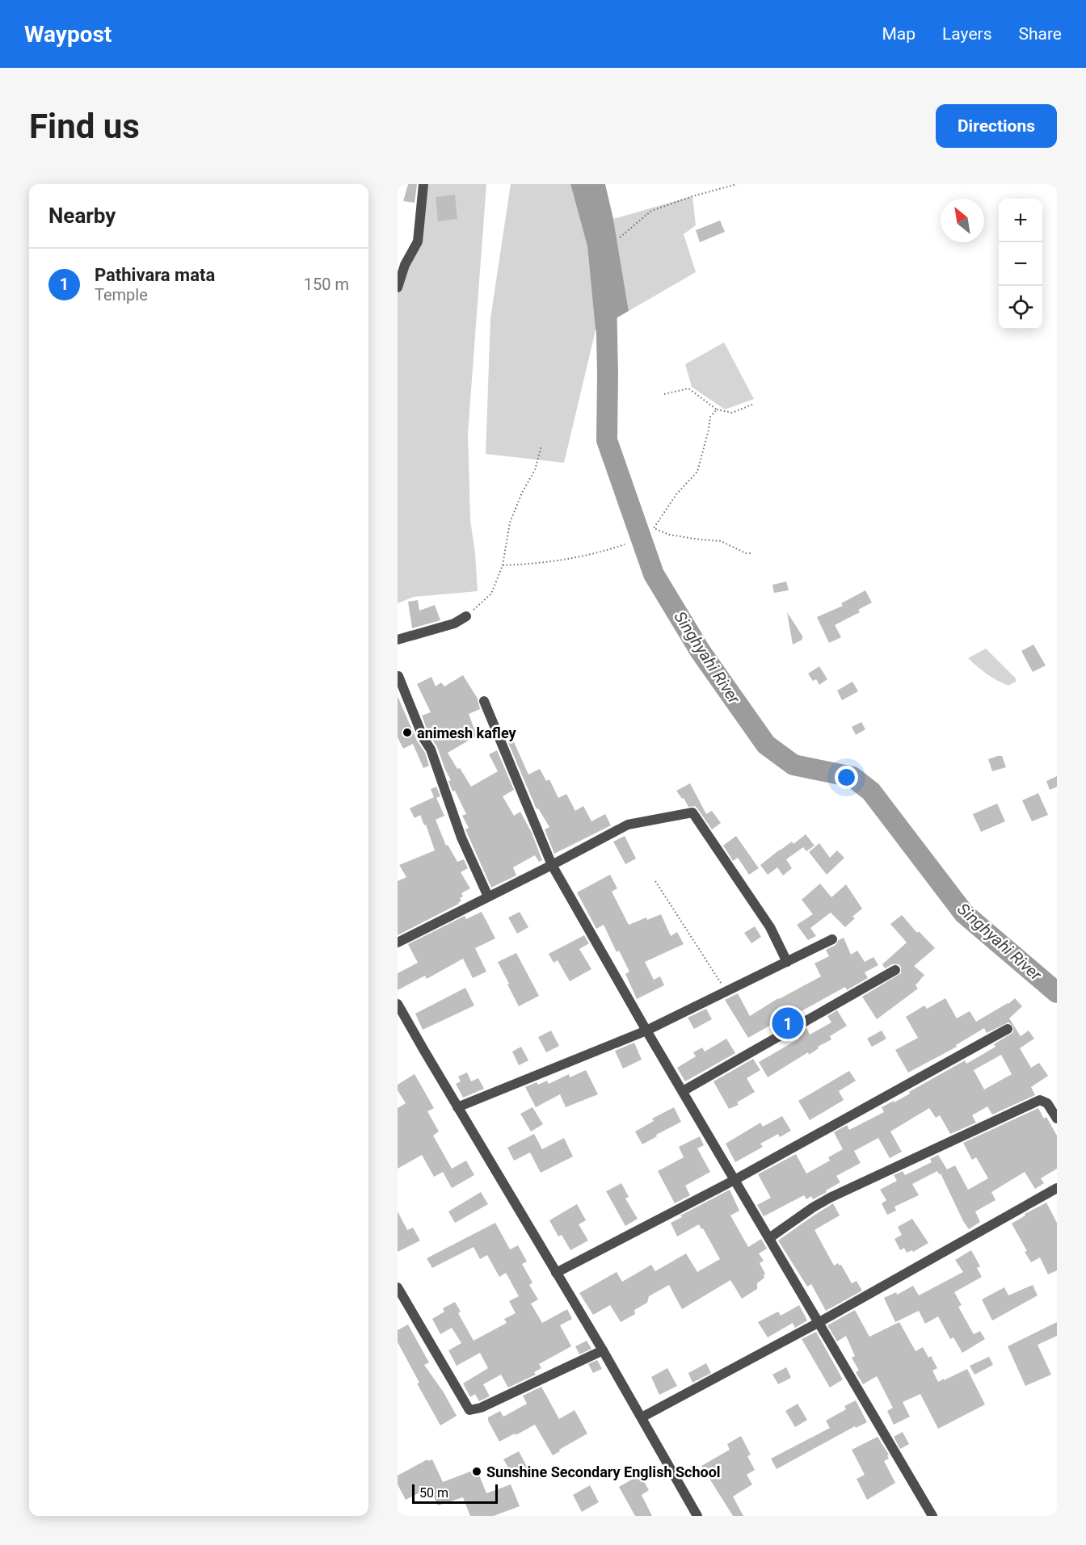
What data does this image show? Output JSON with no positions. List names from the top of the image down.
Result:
{
  "water": ["Singhyahi River"],
  "places": ["animesh kafley", "Sunshine Secondary English School"],
  "scale_bar": "50 m",
  "north": "top left",
  "page": {
    "header": "Waypost",
    "nav": ["Map", "Layers", "Share"],
    "buttons": "Directions",
    "title": "Find us",
    "heading": "Nearby",
    "map_buttons": ["+", "−"],
    "list": [
      {
        "mark": "1",
        "name": "Pathivara mata",
        "note": "Temple",
        "value": "150 m"
      }
    ],
    "pins": "1",
    "scale": "50 m"
  }
}
